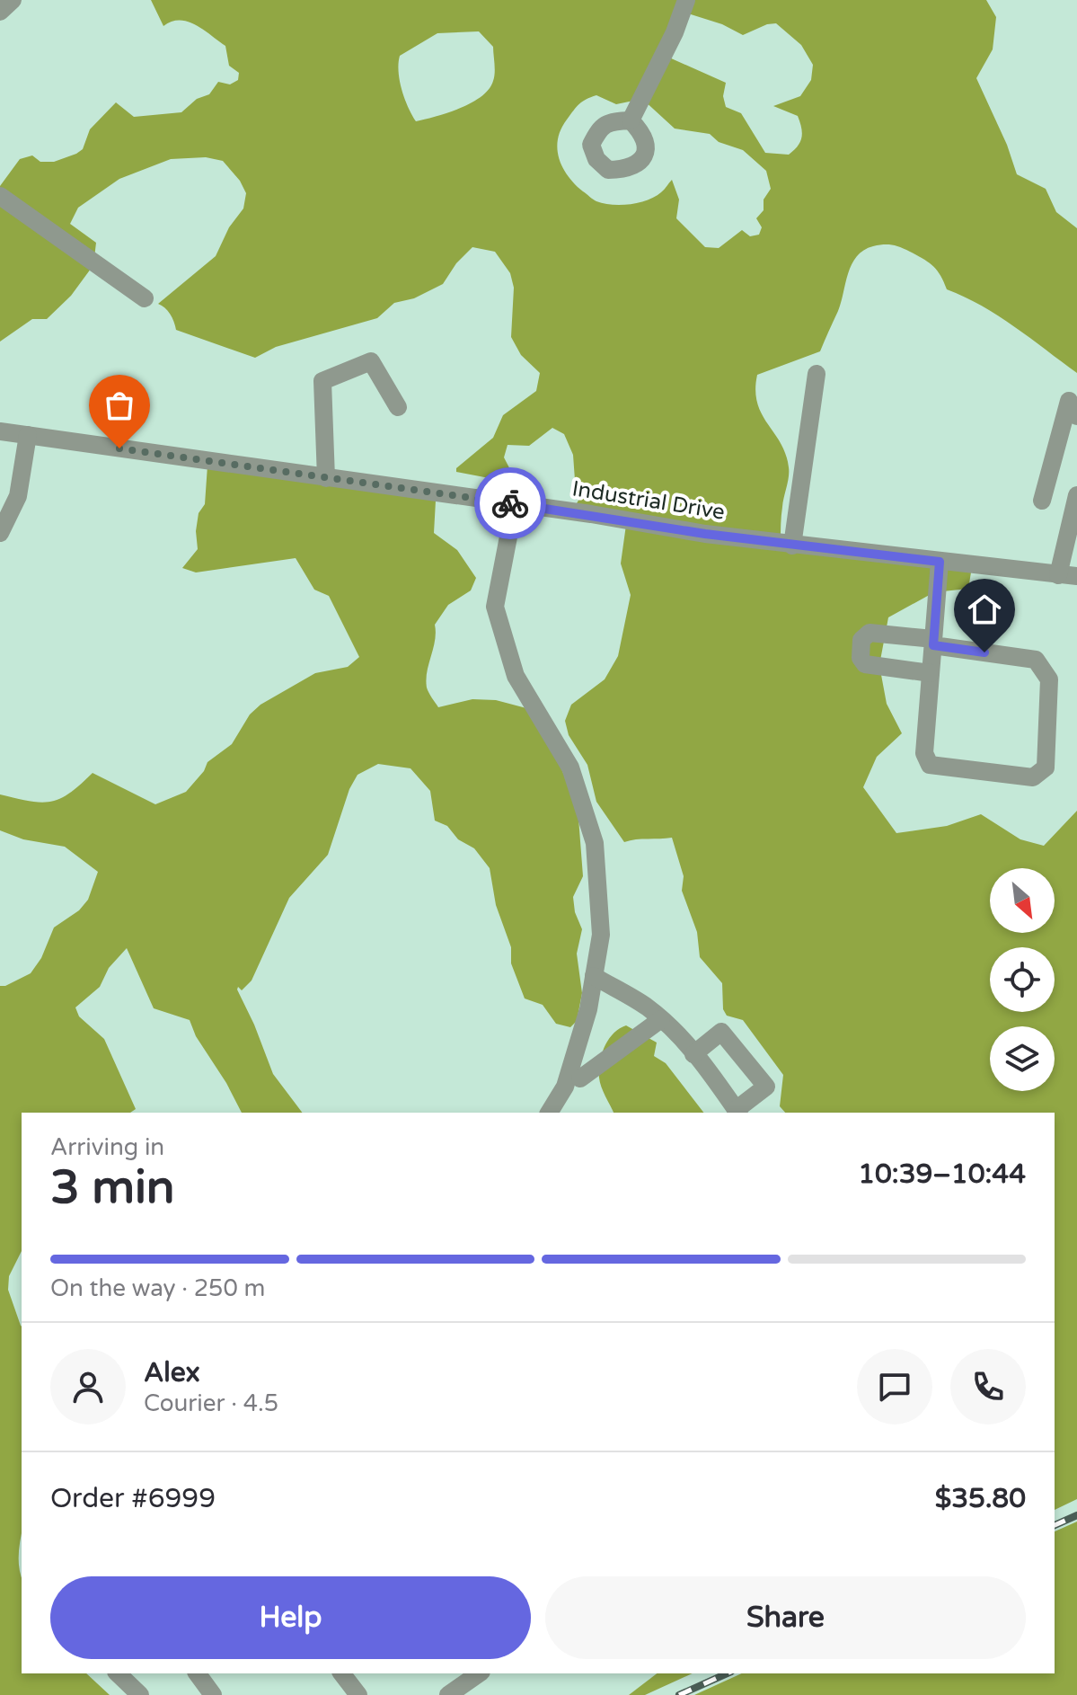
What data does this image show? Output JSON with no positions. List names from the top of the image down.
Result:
{
  "streets": {
    "street": ["Industrial Drive"]
  },
  "north": "bottom right",
  "page": {
    "heading": ["3 min", "Arriving in", "10:39–10:44"],
    "panel": [
      "Alex",
      "Courier · 4.5",
      "Order #6999",
      "$35.80"
    ],
    "bar": "On the way · 250 m",
    "buttons": ["Help", "Share"]
  }
}
